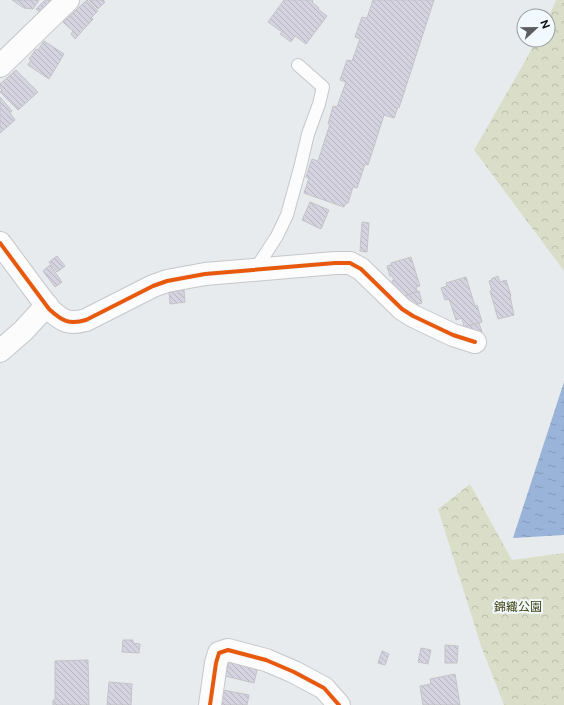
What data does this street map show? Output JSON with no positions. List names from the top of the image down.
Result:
{
  "parks": ["錦織公園"],
  "north": "right"
}
